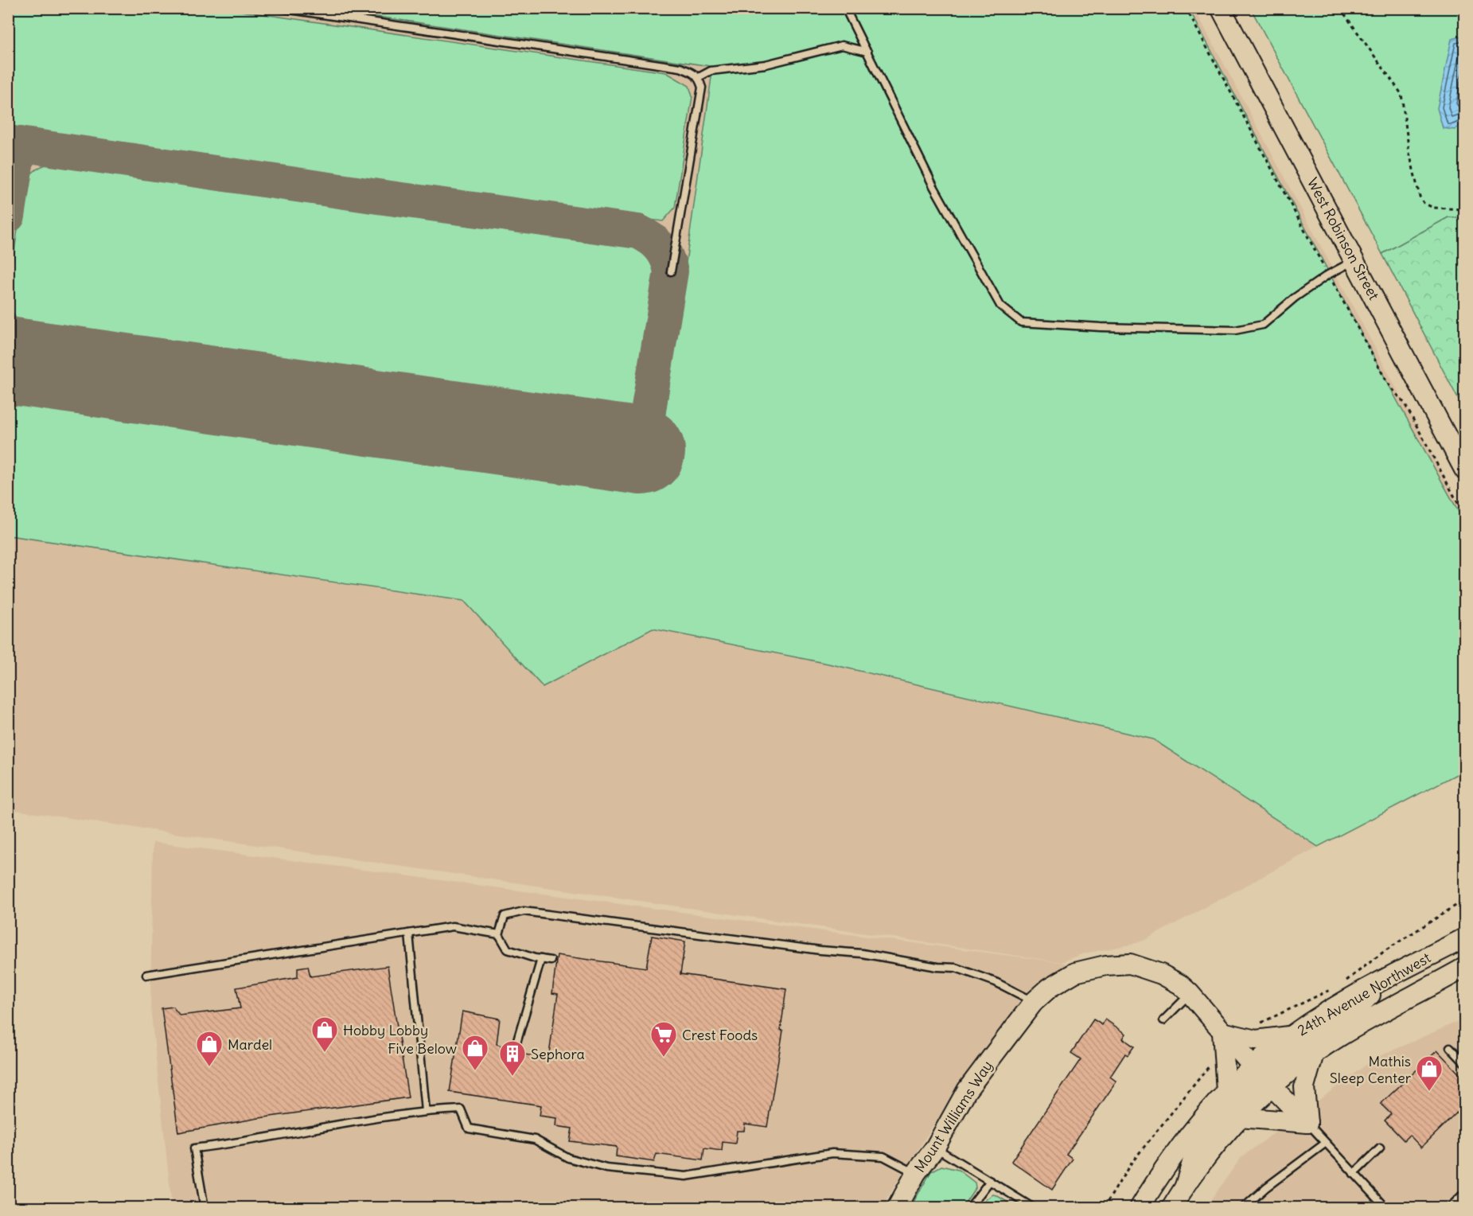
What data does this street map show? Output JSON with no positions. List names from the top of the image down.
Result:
{
  "streets": {
    "main road": ["West Robinson Street", "24th Avenue Northwest", "Mount Williams Way"]
  },
  "crossings": [
    ["24th Avenue Northwest", "Mount Williams Way"]
  ],
  "places": {
    "shop": [
      "Hobby Lobby",
      "Mardel",
      "Five Below",
      "Mathis Sleep Center"
    ],
    "supermarket": ["Crest Foods"],
    "building": ["Sephora"]
  }
}
